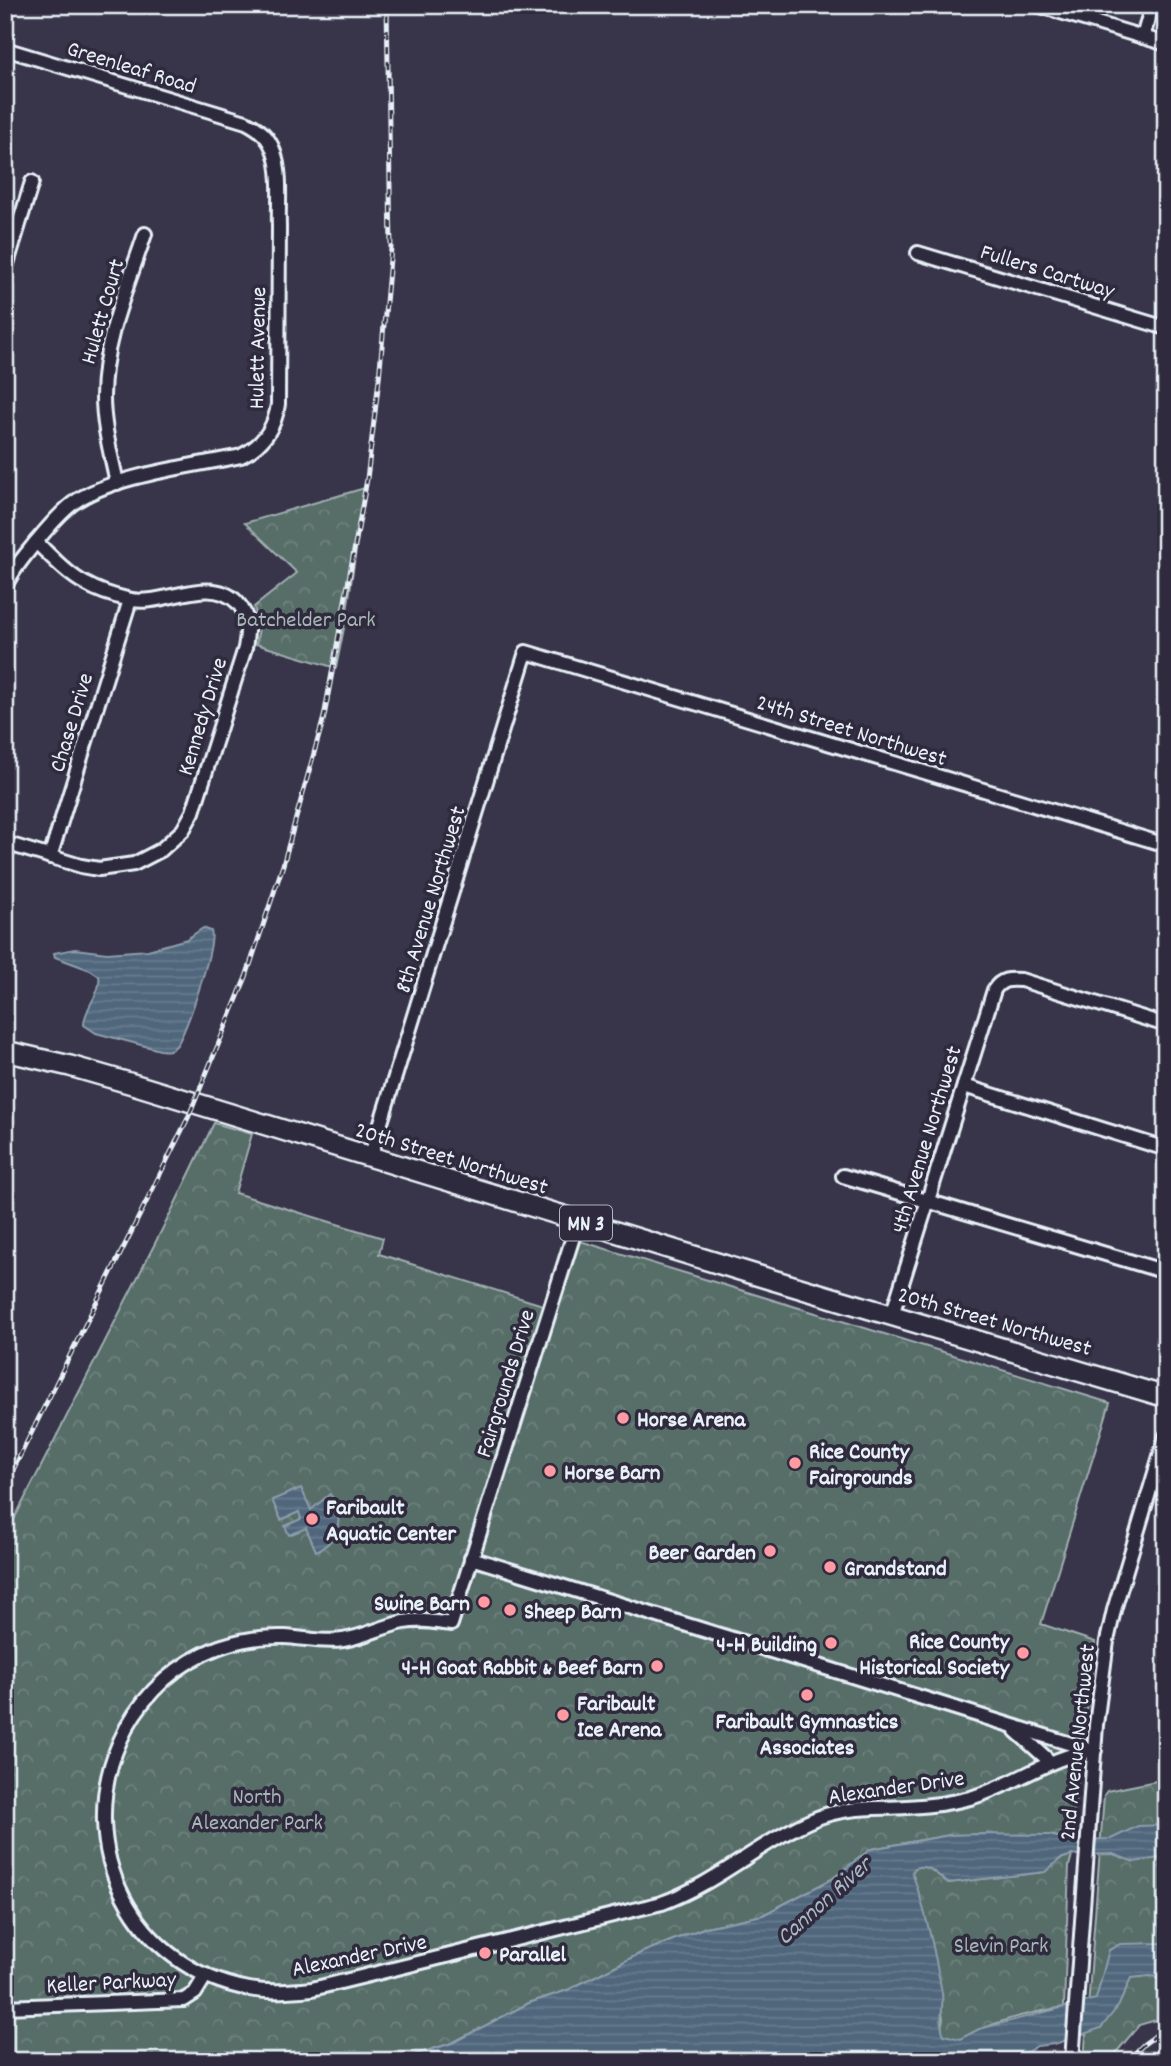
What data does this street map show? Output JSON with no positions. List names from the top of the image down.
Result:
{
  "streets": {
    "highway": ["20th Street Northwest", "MN 3"],
    "street": [
      "Greenleaf Road",
      "Fullers Cartway",
      "Hulett Court",
      "Hulett Avenue",
      "Kennedy Drive",
      "Chase Drive",
      "24th Street Northwest",
      "8th Avenue Northwest",
      "4th Avenue Northwest",
      "Fairgrounds Drive",
      "2nd Avenue Northwest",
      "Alexander Drive",
      "Keller Parkway"
    ]
  },
  "crossings": [
    ["Greenleaf Road", "Hulett Avenue"],
    ["Hulett Court", "Hulett Avenue"],
    ["Hulett Avenue", "Kennedy Drive"],
    ["Kennedy Drive", "Chase Drive"],
    ["24th Street Northwest", "8th Avenue Northwest"],
    ["8th Avenue Northwest", "20th Street Northwest"],
    ["4th Avenue Northwest", "20th Street Northwest"],
    ["20th Street Northwest", "Fairgrounds Drive"],
    ["Fairgrounds Drive", "Alexander Drive"],
    ["2nd Avenue Northwest", "Alexander Drive"],
    ["Alexander Drive", "Keller Parkway"]
  ],
  "water": ["Cannon River"],
  "parks": ["Batchelder Park", "North Alexander Park", "Slevin Park"],
  "places": [
    "Horse Arena",
    "Rice County Fairgrounds",
    "Horse Barn",
    "Faribault Aquatic Center",
    "Beer Garden",
    "Grandstand",
    "Swine Barn",
    "Sheep Barn",
    "4-H Building",
    "Rice County Historical Society",
    "4-H Goat Rabbit & Beef Barn",
    "Faribault Gymnastics Associates",
    "Faribault Ice Arena",
    "Parallel"
  ]
}
